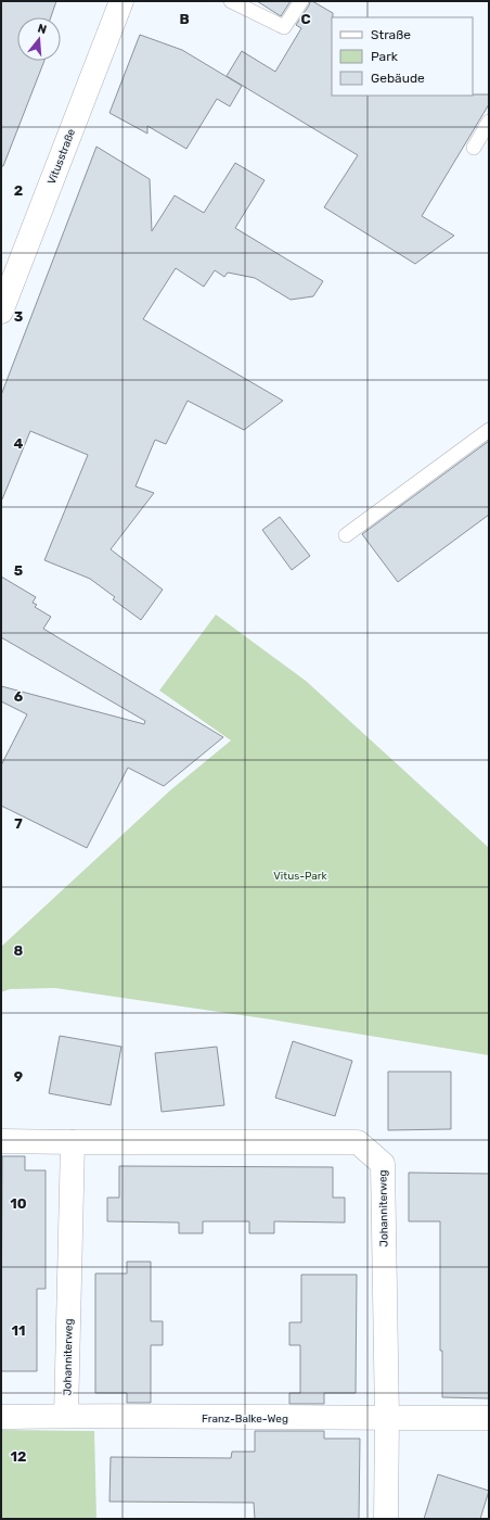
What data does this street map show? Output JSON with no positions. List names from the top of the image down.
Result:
{
  "streets": {
    "street": ["Vitusstraße", "Johanniterweg", "Franz-Balke-Weg"]
  },
  "crossings": [
    ["Johanniterweg", "Franz-Balke-Weg"]
  ],
  "parks": ["Vitus-Park"],
  "legend": ["Straße", "Park", "Gebäude"],
  "north": "top",
  "grid": {
    "columns": ["B", "C"],
    "rows": [
      "2",
      "3",
      "4",
      "5",
      "6",
      "7",
      "8",
      "9",
      "10",
      "11",
      "12"
    ]
  }
}
